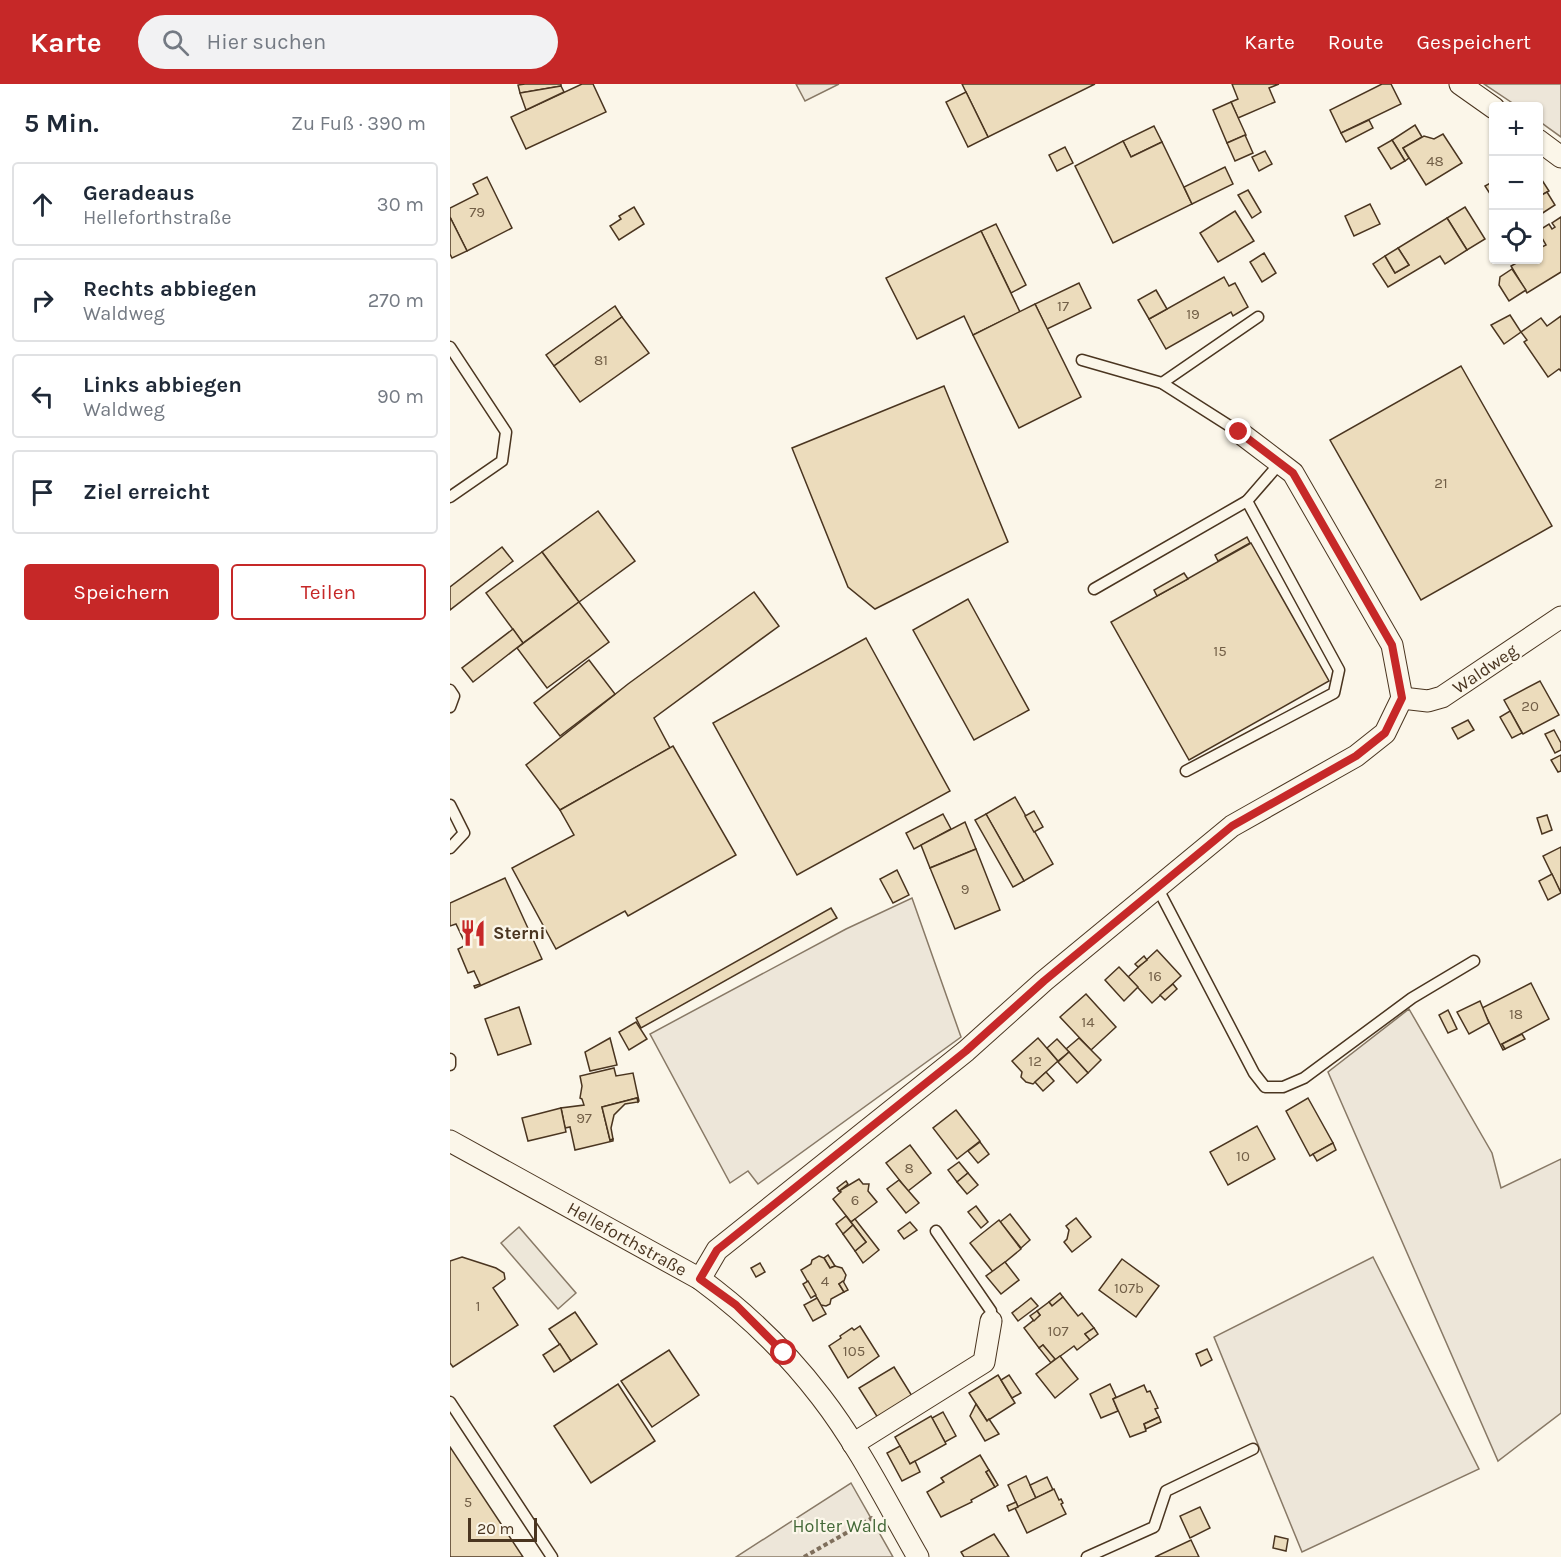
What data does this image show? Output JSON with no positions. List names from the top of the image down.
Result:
{
  "streets": {
    "street": ["Waldweg", "Helleforthstraße"]
  },
  "parks": ["Holter Wald"],
  "places": {
    "restaurant": ["Sterni"]
  },
  "house_numbers": [
    "48",
    "79",
    "17",
    "19",
    "81",
    "21",
    "15",
    "20",
    "9",
    "16",
    "18",
    "14",
    "12",
    "97",
    "10",
    "8",
    "6",
    "4",
    "107b",
    "1",
    "107",
    "105",
    "5"
  ],
  "scale_bar": "20 m",
  "page": {
    "header": "Karte",
    "search": "Hier suchen",
    "nav": ["Karte", "Route", "Gespeichert"],
    "heading": ["5 Min.", "Zu Fuß · 390 m"],
    "map_buttons": ["+", "−"],
    "list": [
      ["Geradeaus", "Helleforthstraße", "30 m"],
      ["Rechts abbiegen", "Waldweg", "270 m"],
      ["Links abbiegen", "Waldweg", "90 m"],
      "Ziel erreicht"
    ],
    "buttons": ["Speichern", "Teilen"],
    "scale": "20 m"
  }
}
